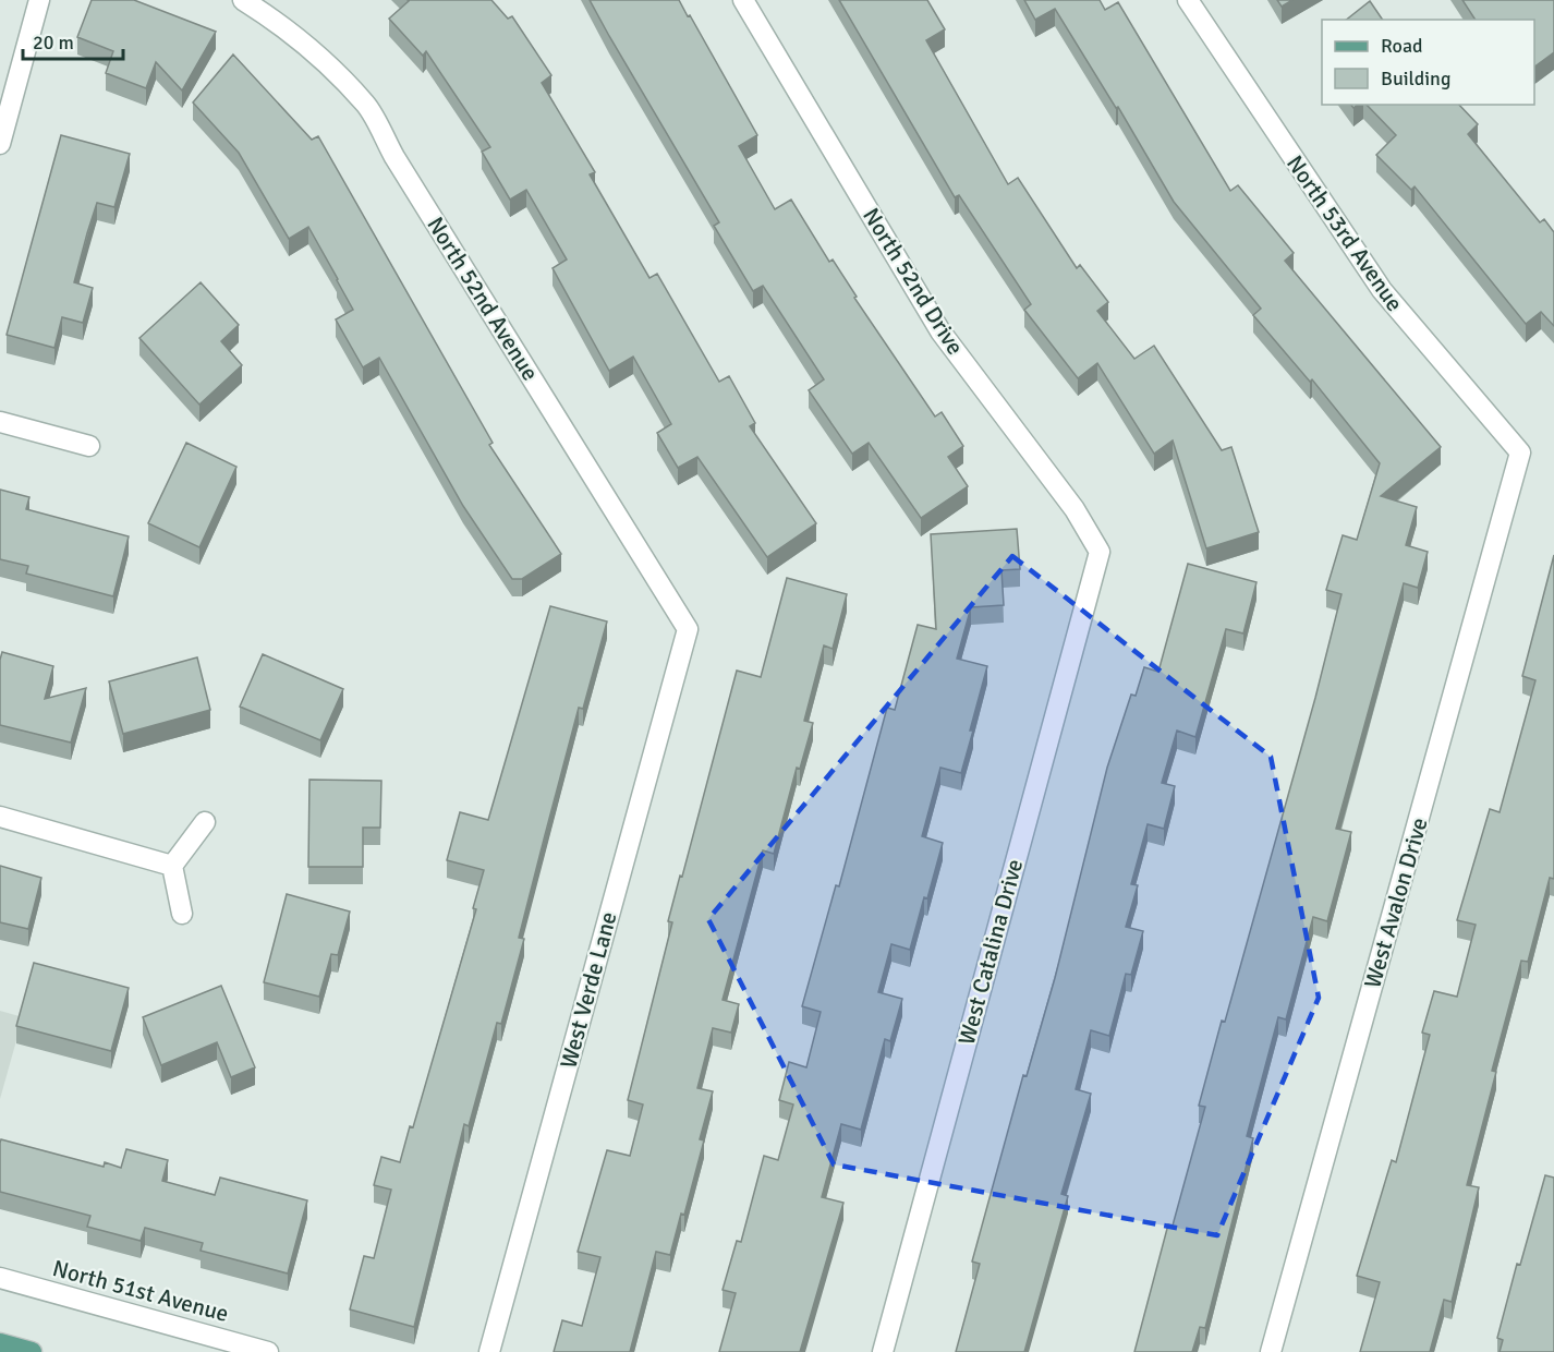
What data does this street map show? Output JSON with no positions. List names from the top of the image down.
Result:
{
  "streets": {
    "street": [
      "North 53rd Avenue",
      "North 52nd Drive",
      "North 52nd Avenue",
      "West Avalon Drive",
      "West Catalina Drive",
      "West Verde Lane",
      "North 51st Avenue"
    ]
  },
  "crossings": [
    ["North 53rd Avenue", "West Avalon Drive"],
    ["North 52nd Drive", "West Catalina Drive"],
    ["North 52nd Avenue", "West Verde Lane"]
  ],
  "legend": ["Road", "Building"],
  "scale_bar": "20 m"
}
